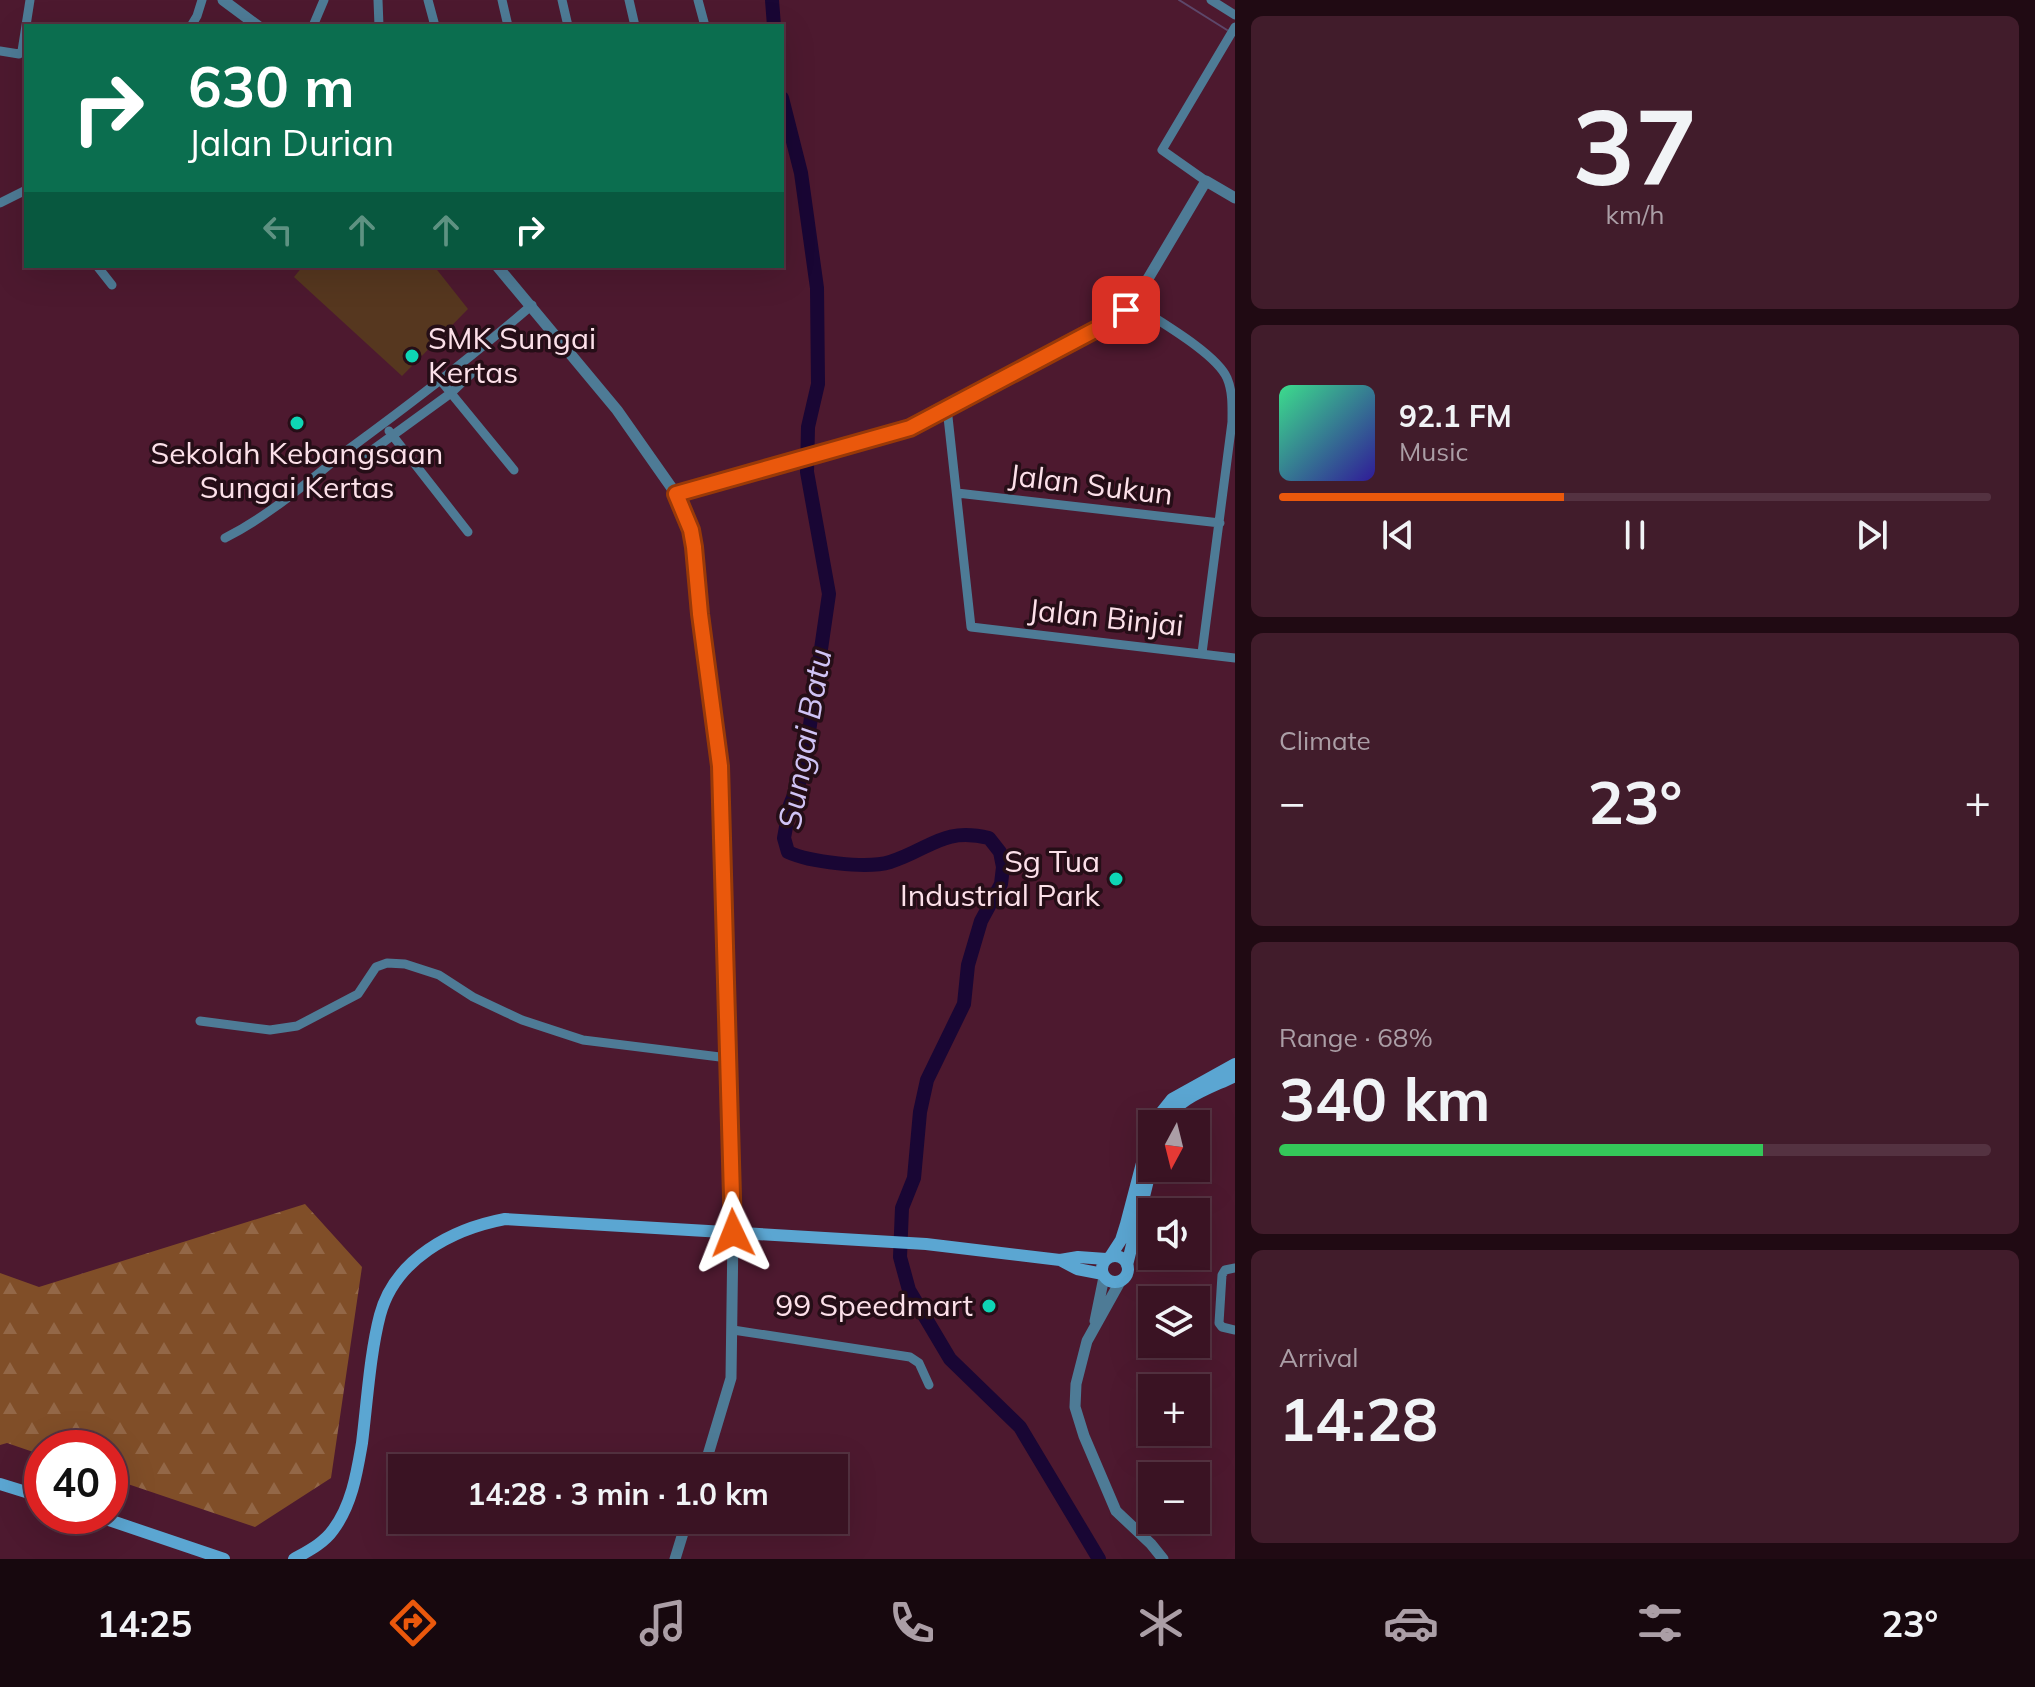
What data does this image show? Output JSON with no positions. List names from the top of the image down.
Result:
{
  "streets": {
    "street": ["Jalan Sukun", "Jalan Binjai"]
  },
  "crossings": [
    ["Jalan Sukun", "Jalan Binjai"]
  ],
  "water": ["Sungai Batu"],
  "places": [
    "SMK Sungai Kertas",
    "Sekolah Kebangsaan Sungai Kertas",
    "Sg Tua Industrial Park",
    "99 Speedmart"
  ],
  "north": "bottom",
  "page": {
    "tile": [
      ["37", "km/h"],
      "Climate",
      ["Range · 68%", "340 km"],
      ["Arrival", "14:28"]
    ],
    "turn": ["630 m", "Jalan Durian"],
    "song": ["92.1 FM", "Music"],
    "heat": ["−", "23°", "+"],
    "map_buttons": ["+", "−"],
    "limit": "40",
    "trip": "14:28 · 3 min · 1.0 km",
    "tabs": ["14:25", "23°"]
  }
}
